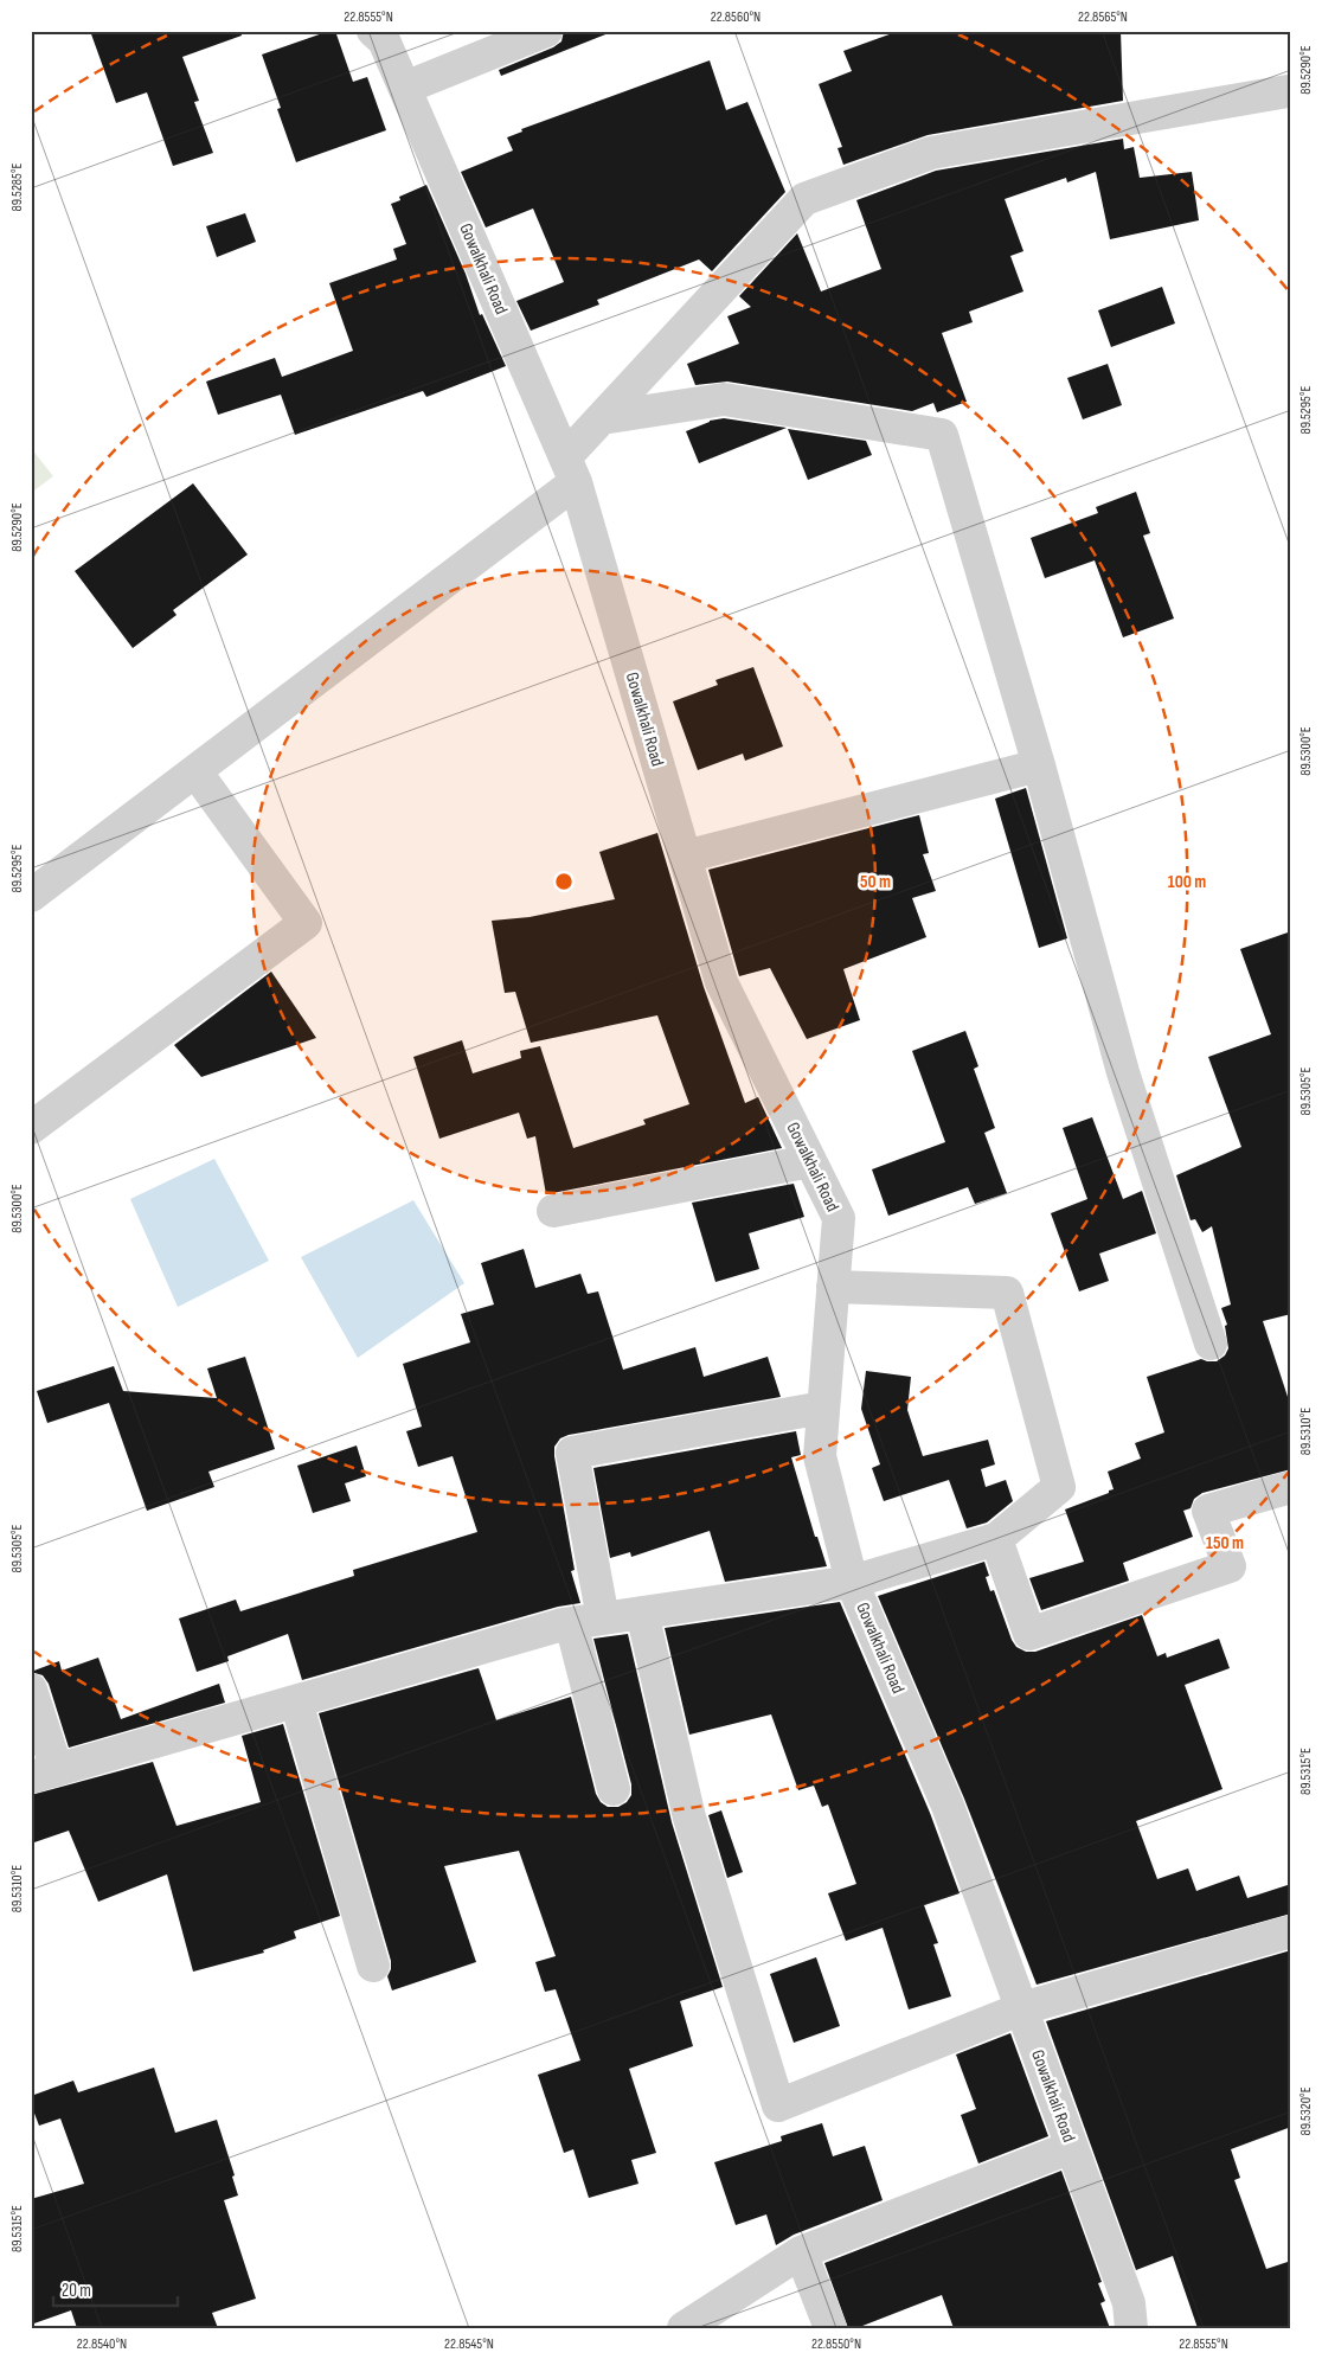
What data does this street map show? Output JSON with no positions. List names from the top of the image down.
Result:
{
  "streets": {
    "street": ["Gowalkhali Road"]
  },
  "scale_bar": "20 m",
  "coordinates": [
    "22.8555°N",
    "22.8560°N",
    "22.8565°N",
    "89.5290°E",
    "89.5285°E",
    "89.5295°E",
    "89.5300°E",
    "89.5305°E",
    "89.5310°E",
    "89.5315°E",
    "89.5320°E",
    "22.8540°N",
    "22.8545°N",
    "22.8550°N"
  ],
  "rings": ["50 m", "100 m", "150 m"]
}
